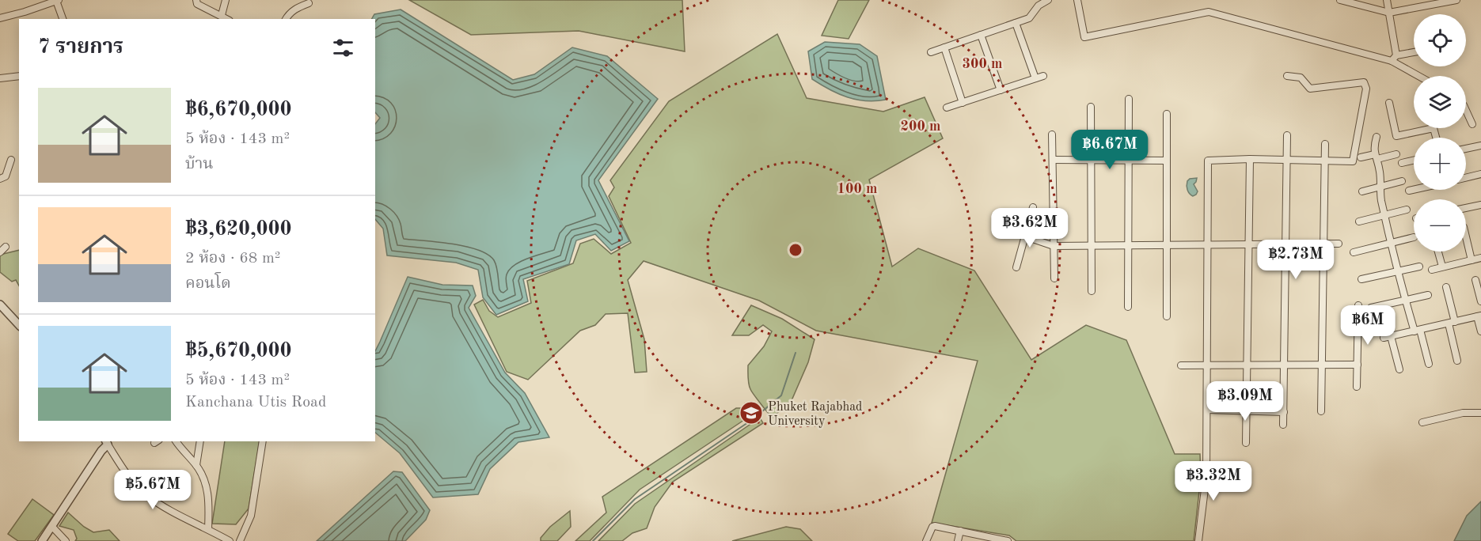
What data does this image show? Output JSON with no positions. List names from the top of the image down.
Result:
{
  "places": {
    "school or university": ["Phuket Rajabhad University"]
  },
  "page": {
    "map_buttons": ["+", "−"],
    "heading": "7 รายการ",
    "list": [
      {
        "name": "฿6,670,000",
        "note": "5 ห้อง · 143 m² · บ้าน"
      },
      {
        "name": "฿3,620,000",
        "note": "2 ห้อง · 68 m² · คอนโด"
      },
      {
        "name": "฿5,670,000",
        "note": "5 ห้อง · 143 m² · Kanchana Utis Road"
      }
    ],
    "price": [
      "฿6.67M",
      "฿3.62M",
      "฿2.73M",
      "฿6M",
      "฿3.09M",
      "฿3.32M",
      "฿5.67M"
    ]
  },
  "rings": ["300 m", "200 m", "100 m"]
}
